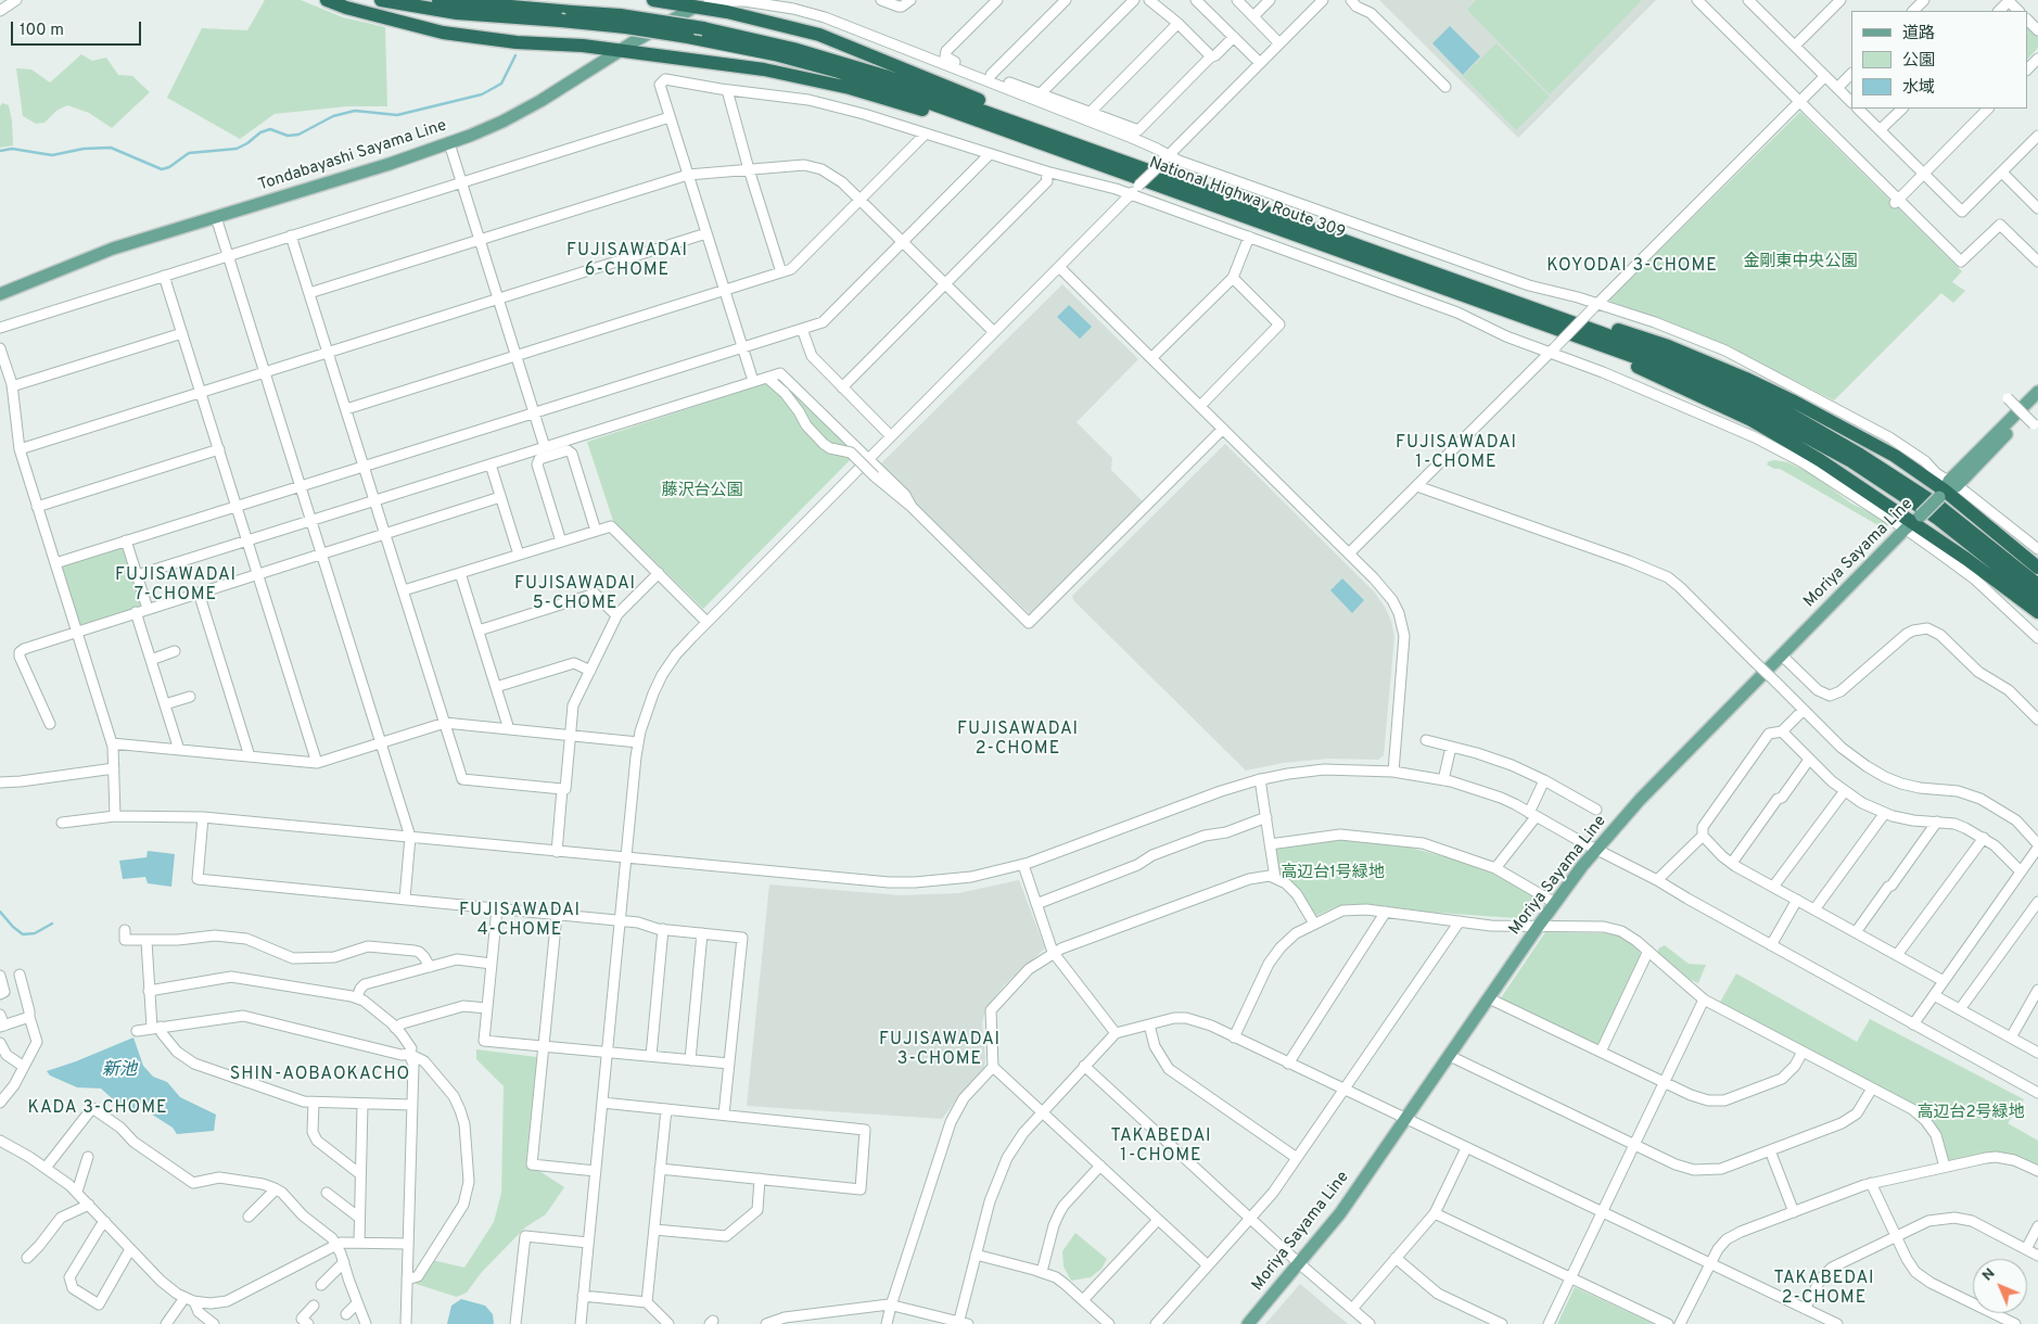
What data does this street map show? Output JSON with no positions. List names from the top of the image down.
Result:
{
  "streets": {
    "highway": ["National Highway Route 309"],
    "main road": ["Tondabayashi Sayama Line", "Moriya Sayama Line"]
  },
  "districts": [
    "FUJISAWADAI 6-CHOME",
    "KOYODAI 3-CHOME",
    "FUJISAWADAI 1-CHOME",
    "FUJISAWADAI 7-CHOME",
    "FUJISAWADAI 5-CHOME",
    "FUJISAWADAI 2-CHOME",
    "FUJISAWADAI 4-CHOME",
    "FUJISAWADAI 3-CHOME",
    "SHIN-AOBAOKACHO",
    "KADA 3-CHOME",
    "TAKABEDAI 1-CHOME",
    "TAKABEDAI 2-CHOME"
  ],
  "water": ["新池"],
  "parks": [
    "金剛東中央公園",
    "藤沢台公園",
    "高辺台1号緑地",
    "高辺台2号緑地"
  ],
  "legend": ["道路", "公園", "水域"],
  "scale_bar": "100 m",
  "north": "top left"
}
